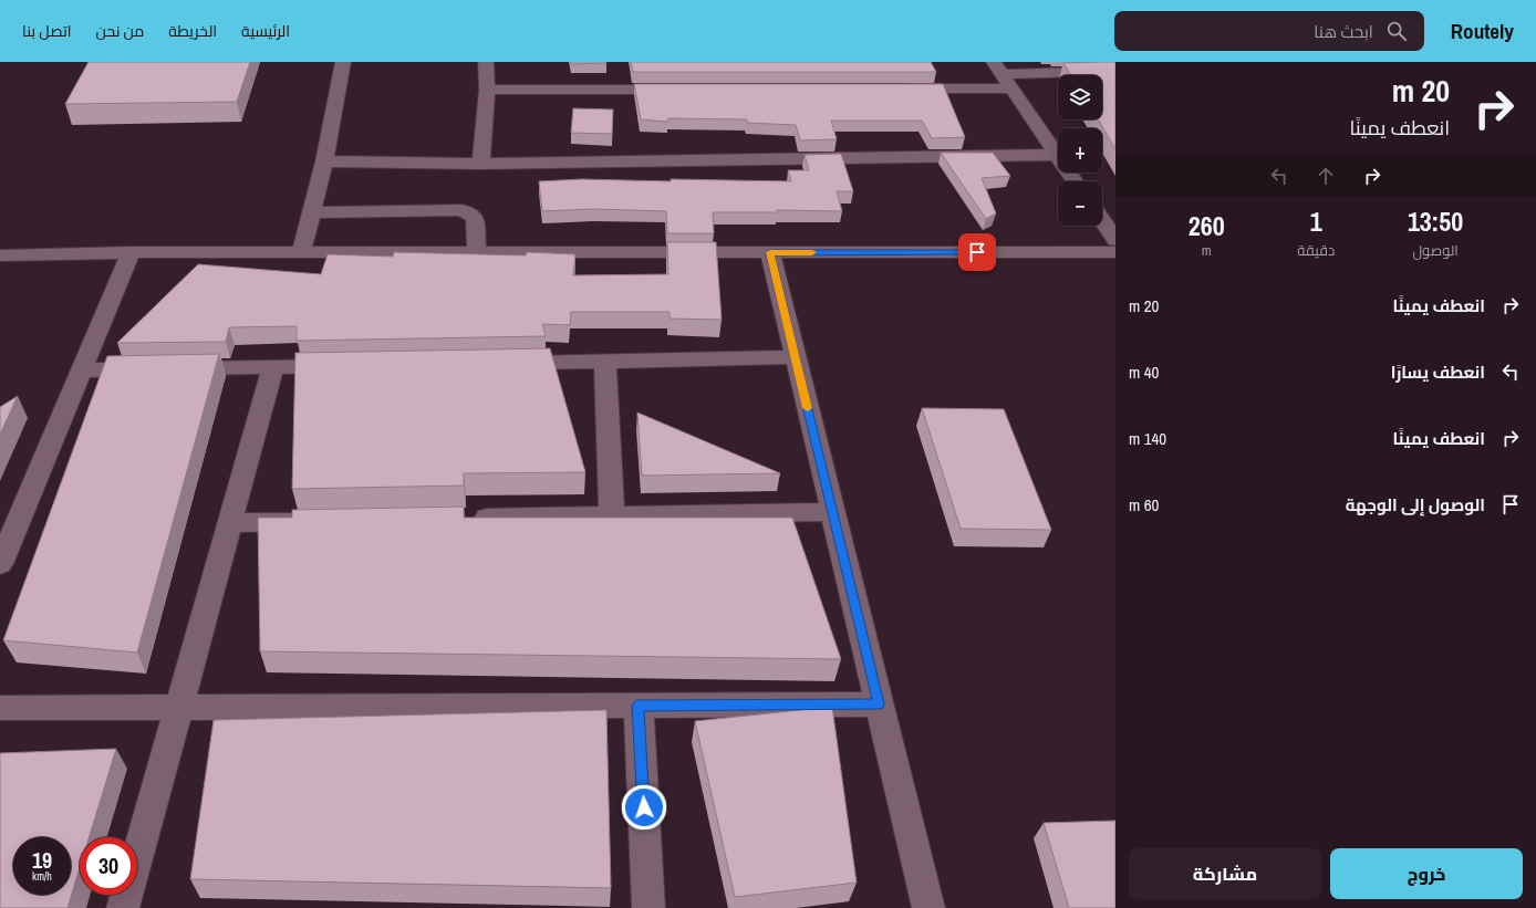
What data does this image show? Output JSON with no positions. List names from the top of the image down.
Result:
{
  "page": {
    "header": "Routely",
    "search": "ابحث هنا",
    "nav": [
      "الرئيسية",
      "الخريطة",
      "من نحن",
      "اتصل بنا"
    ],
    "turn": ["20 m", "انعطف يمينًا"],
    "map_buttons": ["+", "−"],
    "eta": [
      "13:50",
      "الوصول",
      "1",
      "دقيقة",
      "260",
      "m"
    ],
    "list": [
      {
        "name": "انعطف يمينًا",
        "value": "20 m"
      },
      {
        "name": "انعطف يسارًا",
        "value": "40 m"
      },
      {
        "name": "انعطف يمينًا",
        "value": "140 m"
      },
      {
        "name": "الوصول إلى الوجهة",
        "value": "60 m"
      }
    ],
    "speed": "19 km/h",
    "limit": "30",
    "buttons": ["خروج", "مشاركة"]
  }
}
